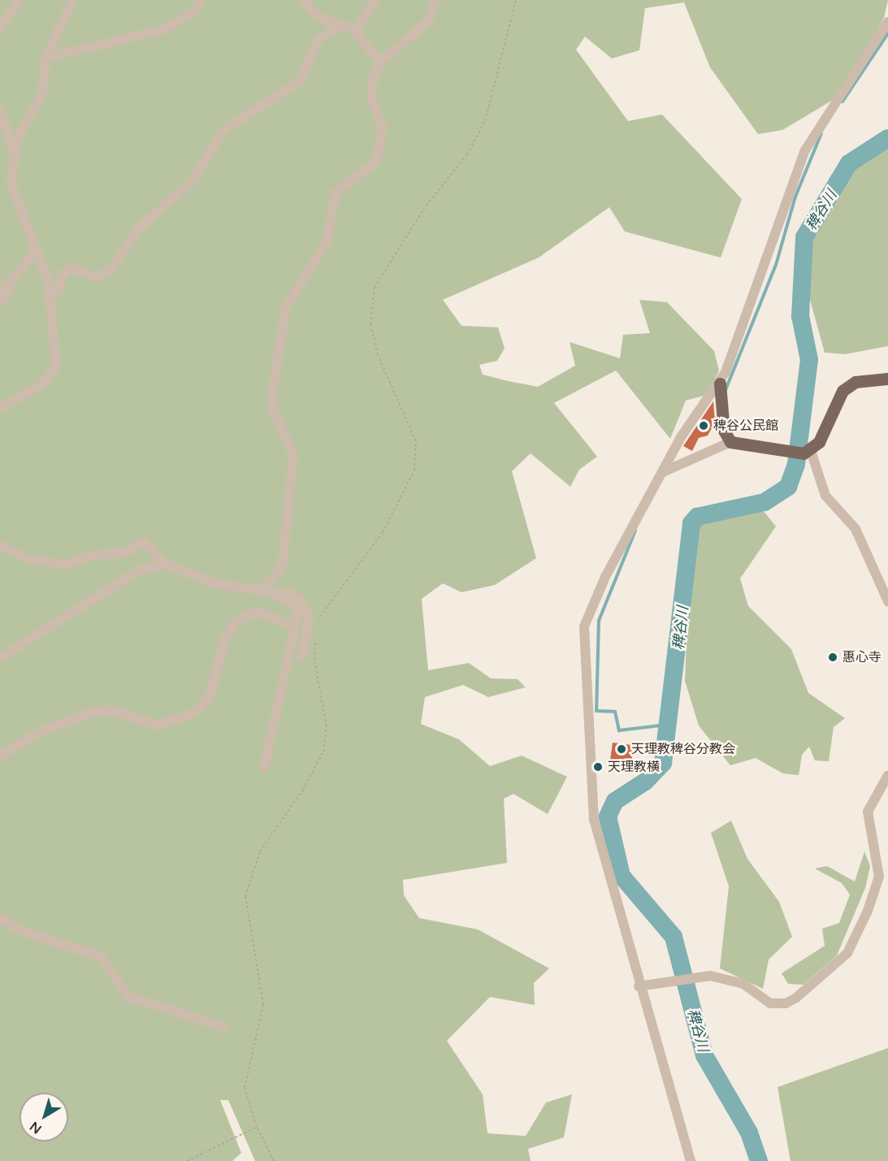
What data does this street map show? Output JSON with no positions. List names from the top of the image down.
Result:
{
  "water": ["稗谷川"],
  "places": [
    "稗谷公民館",
    "惠心寺",
    "天理教稗谷分教会",
    "天理教横"
  ],
  "north": "bottom left"
}
